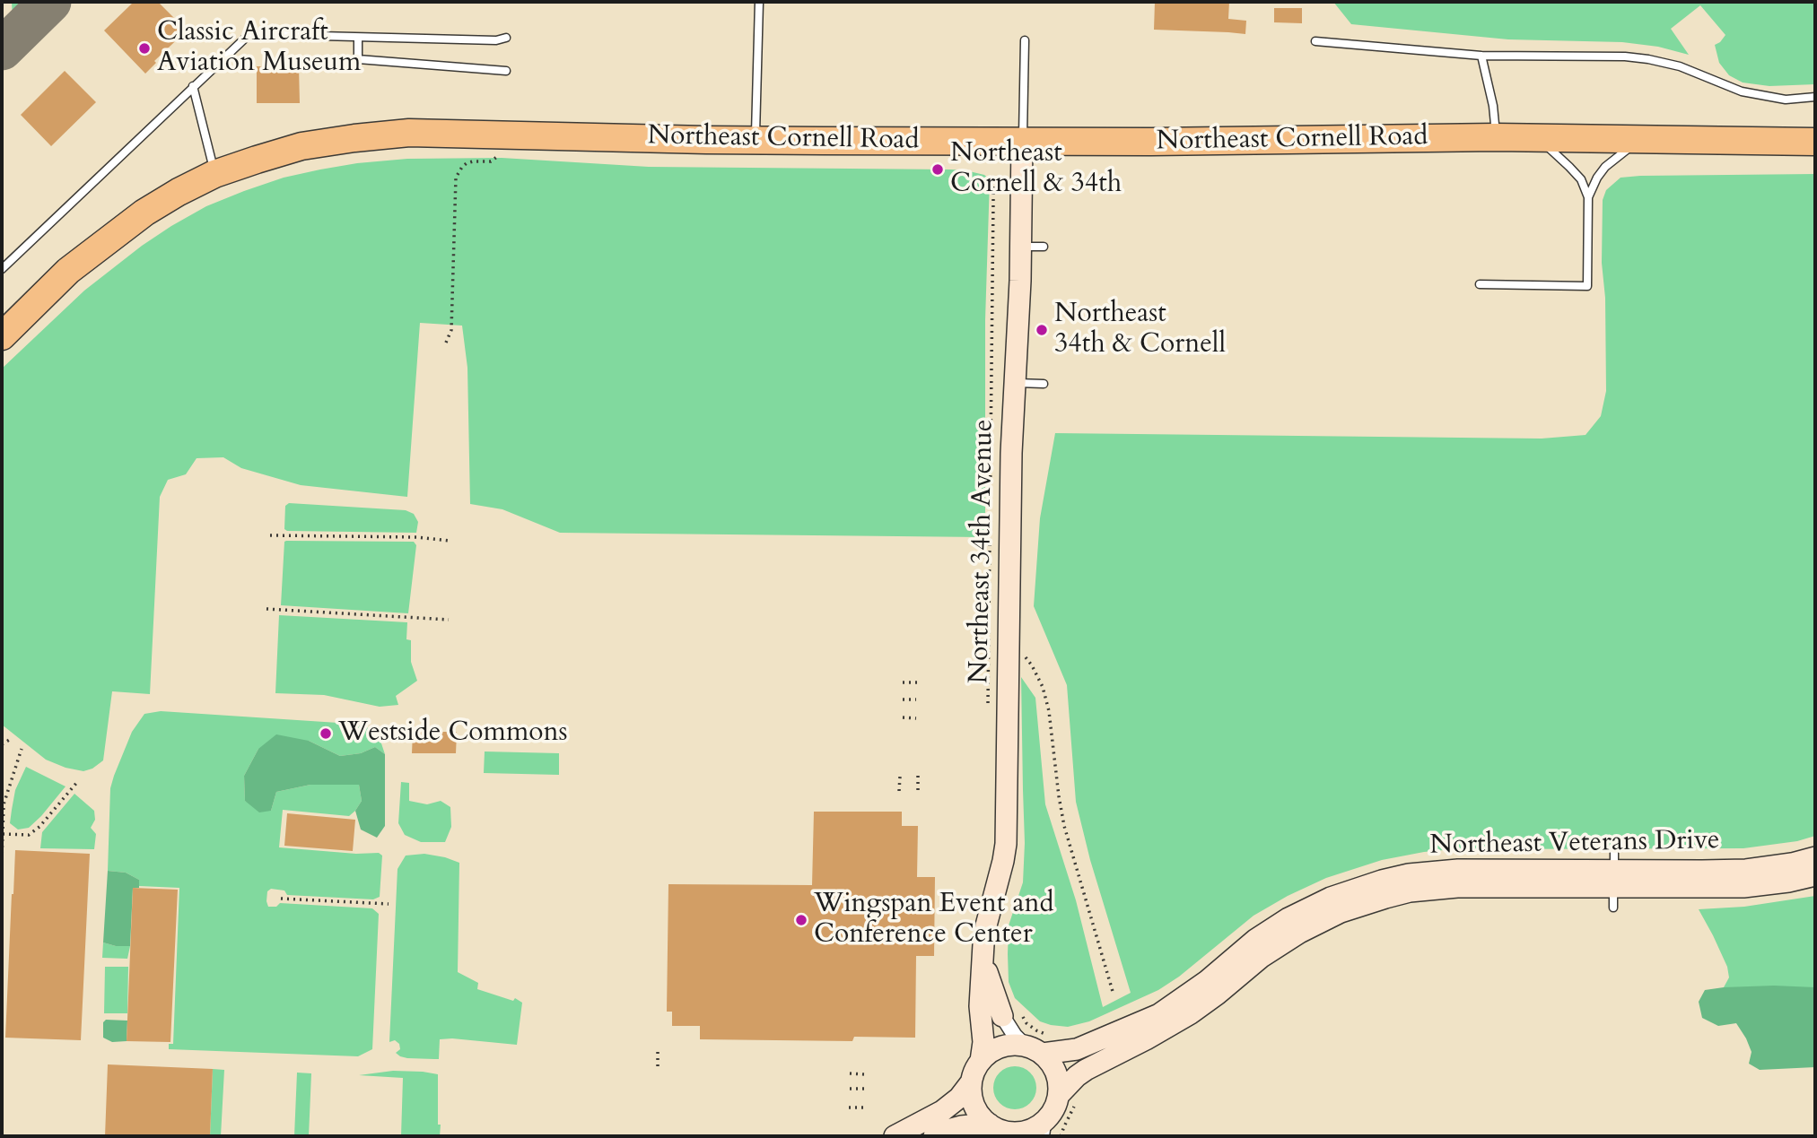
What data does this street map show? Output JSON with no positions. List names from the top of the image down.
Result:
{
  "streets": {
    "highway": ["Northeast Cornell Road"],
    "street": ["Northeast 34th Avenue", "Northeast Veterans Drive"]
  },
  "crossings": [
    ["Northeast Cornell Road", "Northeast 34th Avenue"],
    ["Northeast 34th Avenue", "Northeast Veterans Drive"]
  ],
  "places": [
    "Classic Aircraft Aviation Museum",
    "Northeast Cornell & 34th",
    "Northeast 34th & Cornell",
    "Westside Commons",
    "Wingspan Event and Conference Center"
  ]
}
